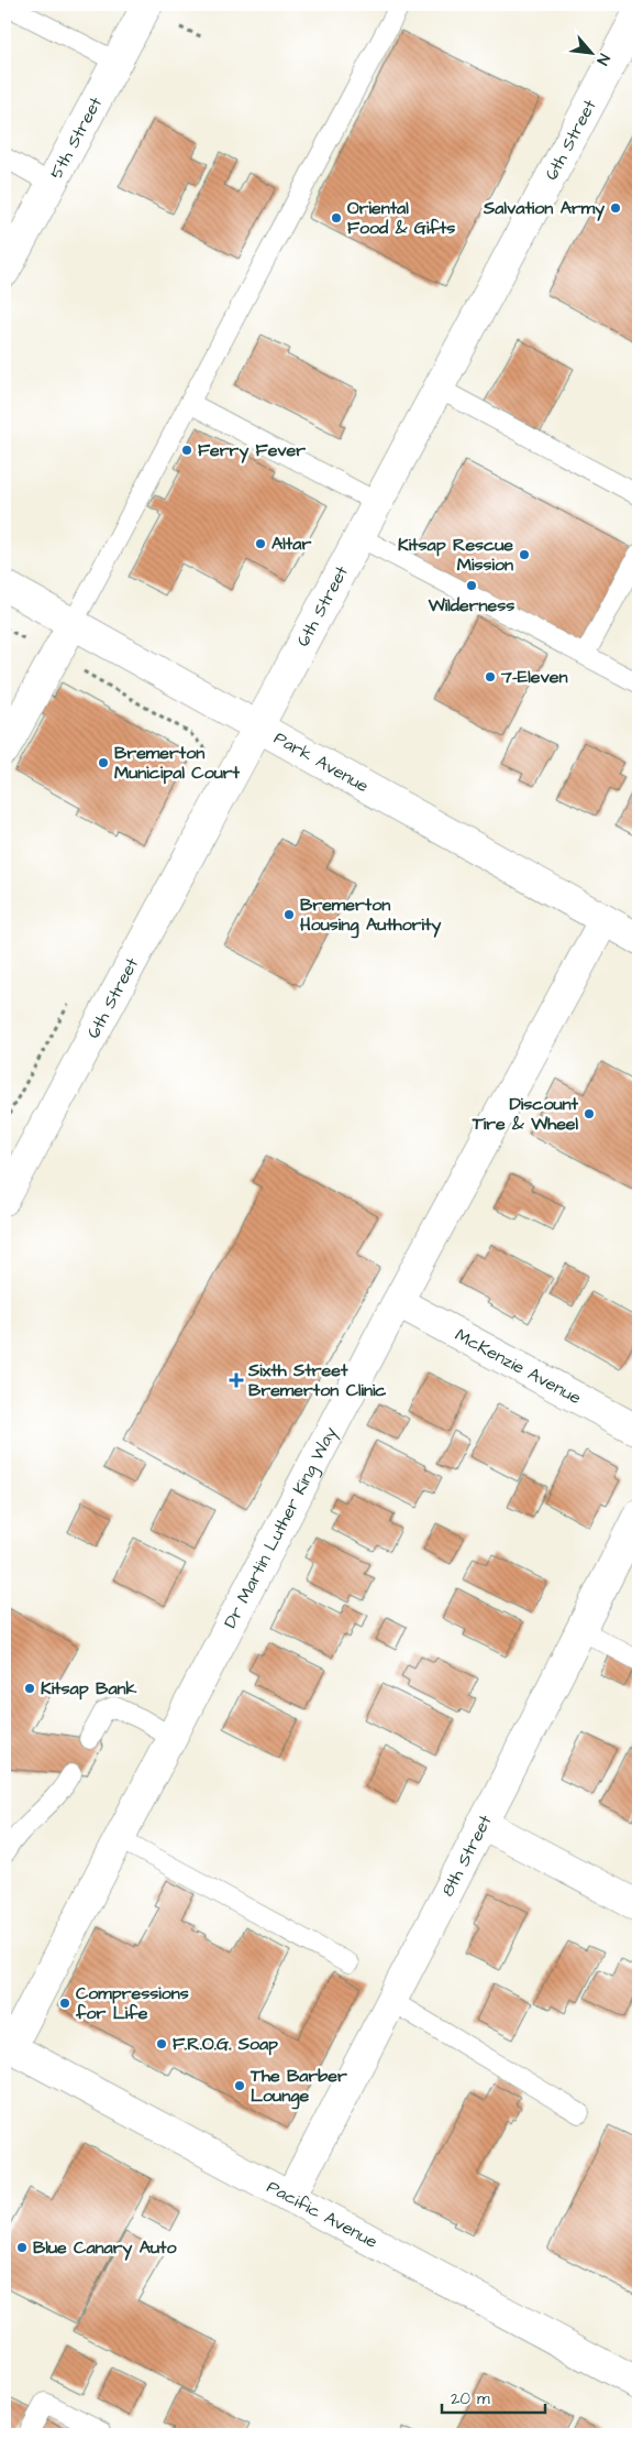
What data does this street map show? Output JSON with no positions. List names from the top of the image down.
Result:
{
  "streets": {
    "street": [
      "5th Street",
      "6th Street",
      "Park Avenue",
      "McKenzie Avenue",
      "Dr Martin Luther King Way",
      "8th Street",
      "Pacific Avenue"
    ]
  },
  "crossings": [
    ["6th Street", "Park Avenue"],
    ["Park Avenue", "Dr Martin Luther King Way"],
    ["McKenzie Avenue", "Dr Martin Luther King Way"],
    ["Dr Martin Luther King Way", "Pacific Avenue"],
    ["8th Street", "Pacific Avenue"]
  ],
  "places": {
    "other": [
      "Salvation Army",
      "Oriental Food & Gifts",
      "Ferry Fever",
      "Altar",
      "Kitsap Rescue Mission",
      "Wilderness",
      "7-Eleven",
      "Bremerton Municipal Court",
      "Bremerton Housing Authority",
      "Discount Tire & Wheel",
      "Kitsap Bank",
      "Compressions for Life",
      "F.R.O.G. Soap",
      "The Barber Lounge",
      "Blue Canary Auto"
    ],
    "health": ["Sixth Street Bremerton Clinic"]
  },
  "scale_bar": "20 m",
  "north": "bottom right"
}
